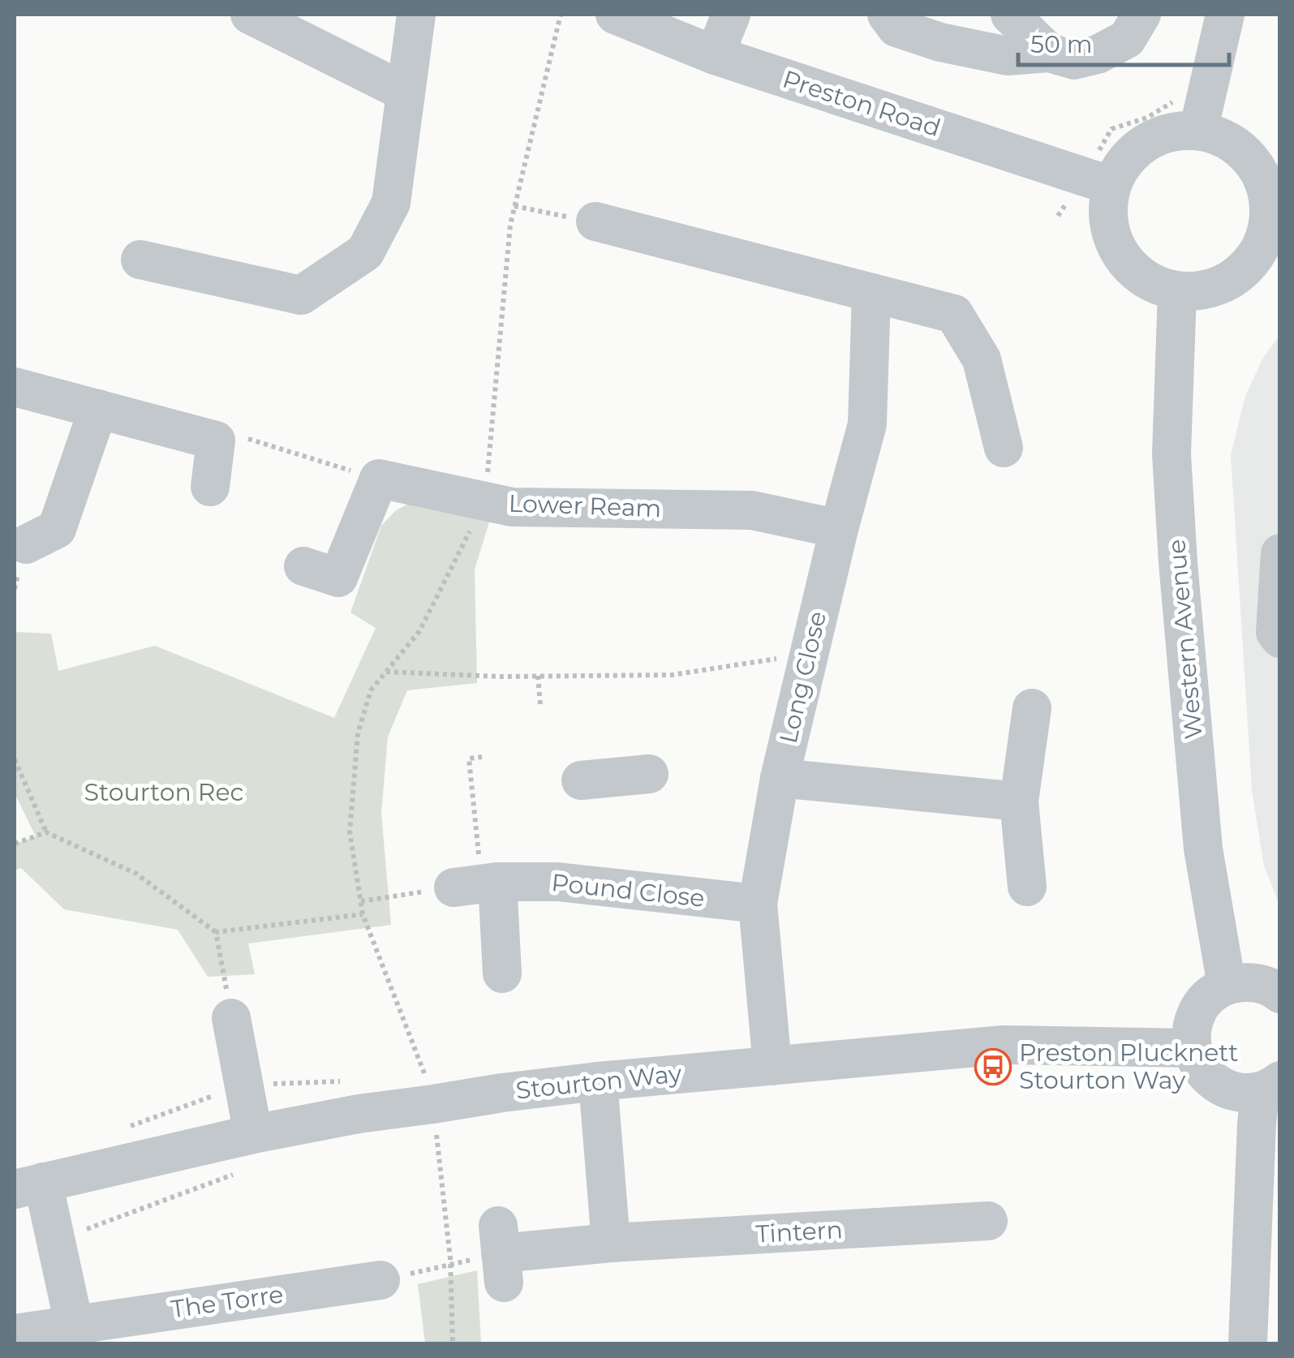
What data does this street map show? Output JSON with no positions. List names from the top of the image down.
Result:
{
  "streets": {
    "street": [
      "Preston Road",
      "Lower Ream",
      "Western Avenue",
      "Long Close",
      "Pound Close",
      "Stourton Way",
      "Tintern",
      "The Torre"
    ]
  },
  "crossings": [
    ["Preston Road", "Western Avenue"],
    ["Lower Ream", "Long Close"],
    ["Long Close", "Pound Close"],
    ["Long Close", "Stourton Way"]
  ],
  "parks": ["Stourton Rec"],
  "places": {
    "bus stop": ["Preston Plucknett Stourton Way"]
  },
  "scale_bar": "50 m"
}
